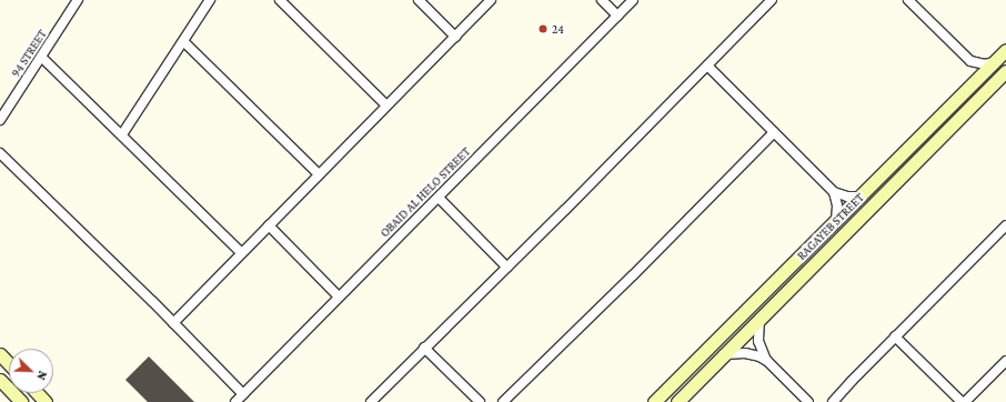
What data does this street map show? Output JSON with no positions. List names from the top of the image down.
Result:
{
  "streets": {
    "street": ["94 STREET", "OBAID AL HELO STREET", "RAGAYEB STREET"]
  },
  "places": ["24"],
  "north": "bottom right"
}
